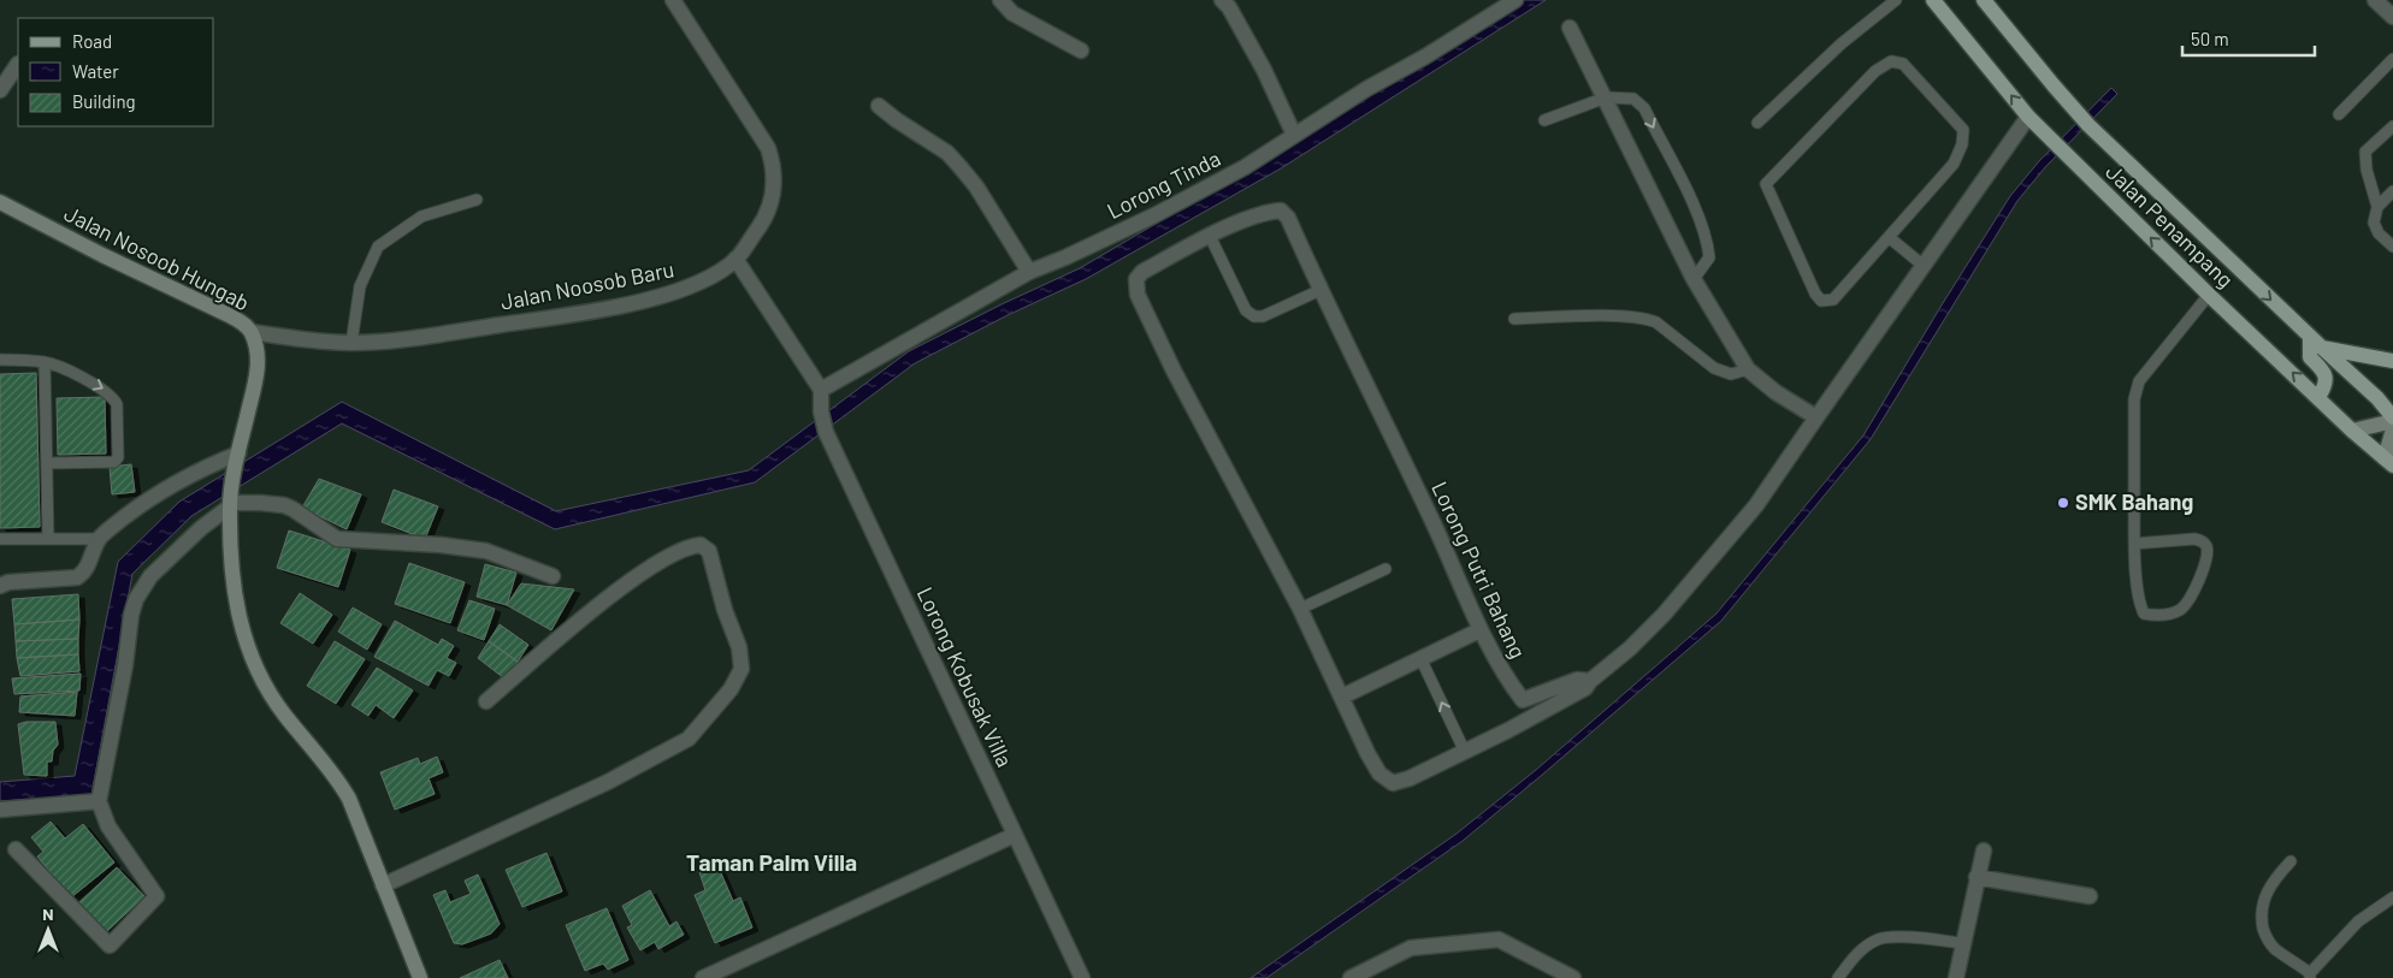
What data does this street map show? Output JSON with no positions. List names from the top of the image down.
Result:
{
  "streets": {
    "main road": ["Jalan Penampang", "Jalan Nosoob Hungab"],
    "street": [
      "Lorong Tinda",
      "Jalan Noosob Baru",
      "Lorong Putri Bahang",
      "Lorong Kobusak Villa"
    ]
  },
  "crossings": [
    ["Lorong Tinda", "Lorong Kobusak Villa"],
    ["Jalan Penampang", "Lorong Putri Bahang"],
    ["Jalan Nosoob Hungab", "Jalan Noosob Baru"]
  ],
  "districts": ["Taman Palm Villa"],
  "places": ["SMK Bahang"],
  "legend": ["Road", "Water", "Building"],
  "scale_bar": "50 m",
  "north": "top"
}
